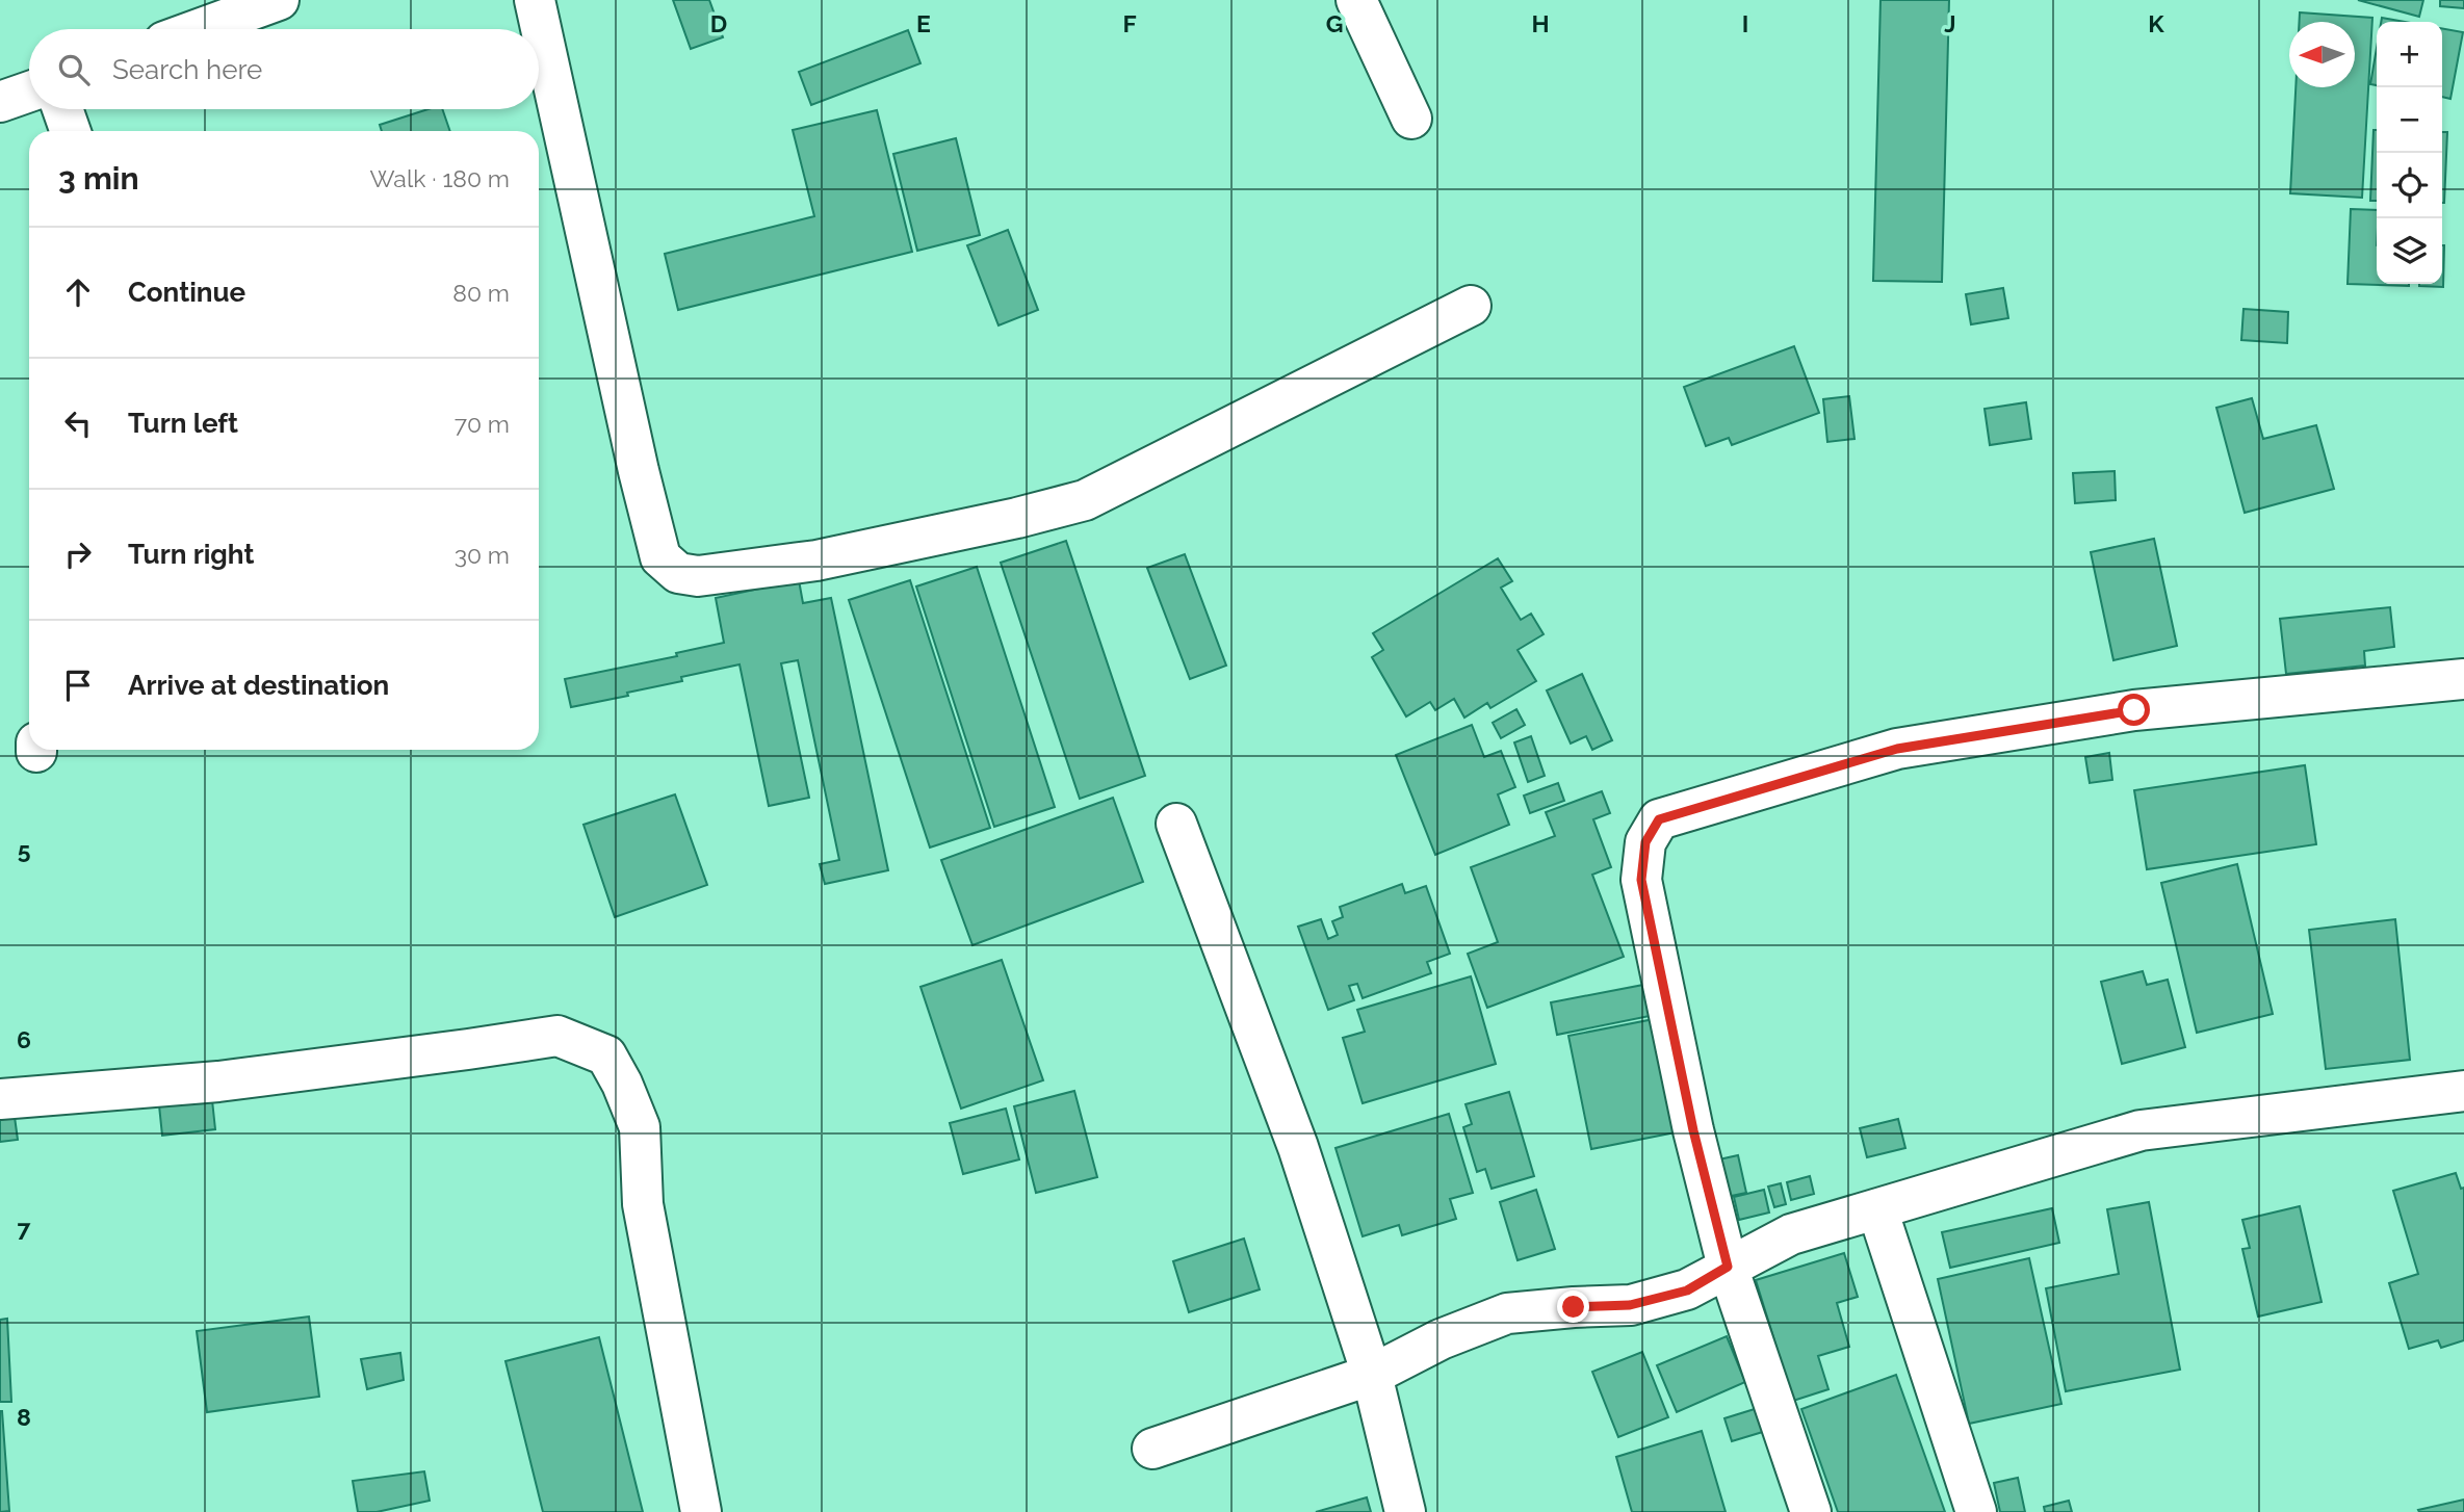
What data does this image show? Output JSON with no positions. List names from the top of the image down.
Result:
{
  "north": "left",
  "page": {
    "map_buttons": ["+", "−"],
    "search": "Search here",
    "heading": ["3 min", "Walk · 180 m"],
    "list": [
      ["Continue", "80 m"],
      ["Turn left", "70 m"],
      ["Turn right", "30 m"],
      "Arrive at destination"
    ]
  },
  "grid": {
    "columns": [
      "D",
      "E",
      "F",
      "G",
      "H",
      "I",
      "J",
      "K"
    ],
    "rows": [
      "5",
      "6",
      "7",
      "8"
    ]
  }
}
